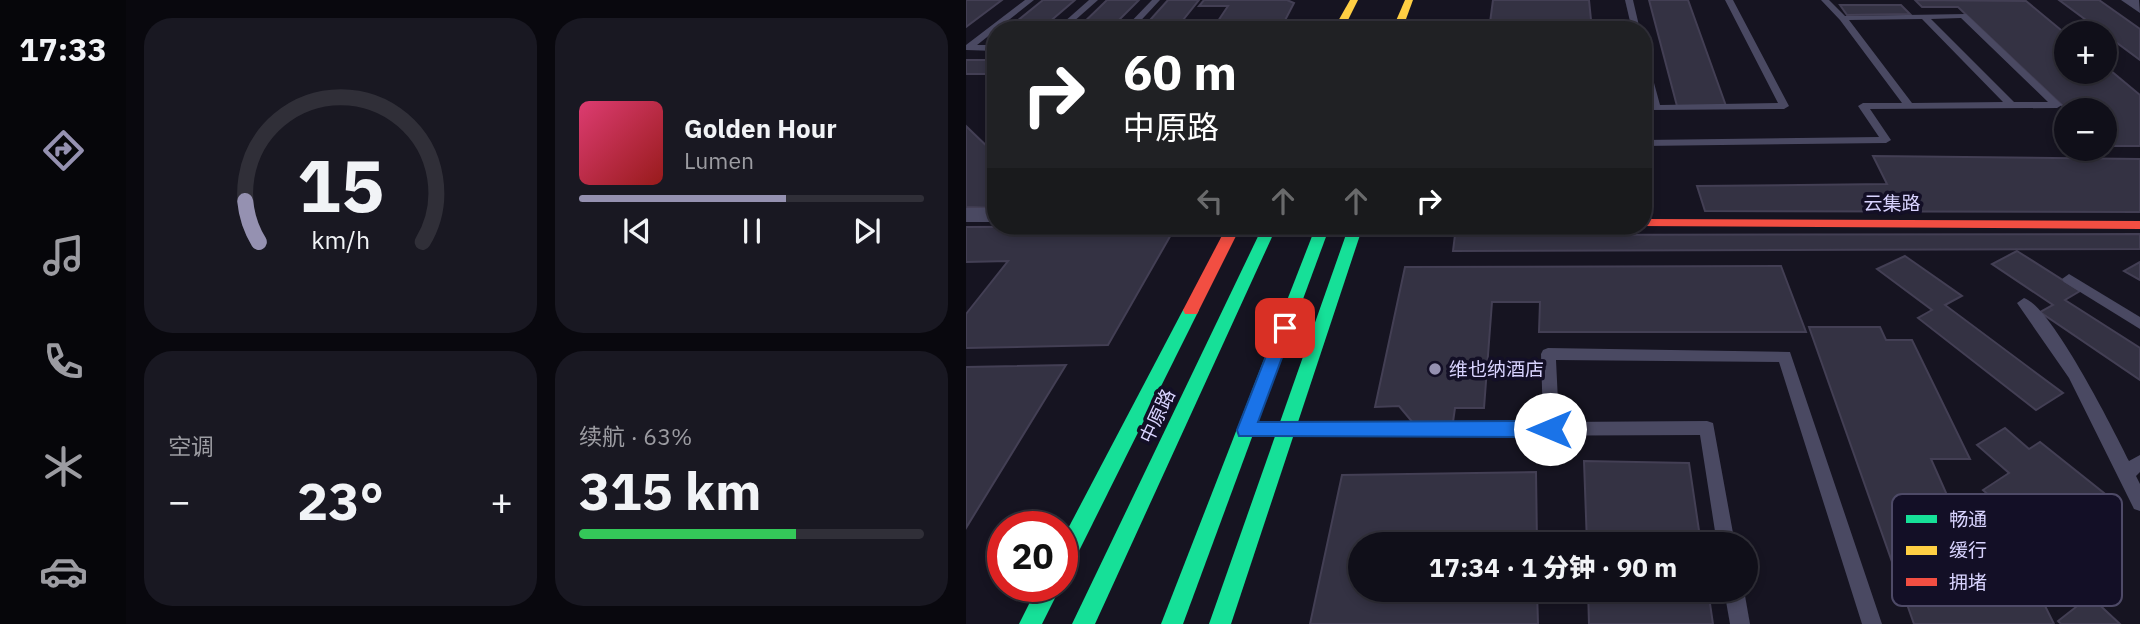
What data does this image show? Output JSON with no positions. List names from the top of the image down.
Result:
{
  "streets": {
    "street": ["云集路", "中原路"]
  },
  "places": ["维也纳酒店"],
  "legend": ["畅通", "缓行", "拥堵"],
  "page": {
    "tabs": "17:33",
    "map_buttons": ["+", "−"],
    "turn": ["60 m", "中原路"],
    "song": ["Golden Hour", "Lumen"],
    "tile": [
      "空调",
      ["续航 · 63%", "315 km"]
    ],
    "heat": ["−", "23°", "+"],
    "limit": "20",
    "trip": "17:34 · 1 分钟 · 90 m",
    "gauge": ["15", "km/h"]
  }
}
